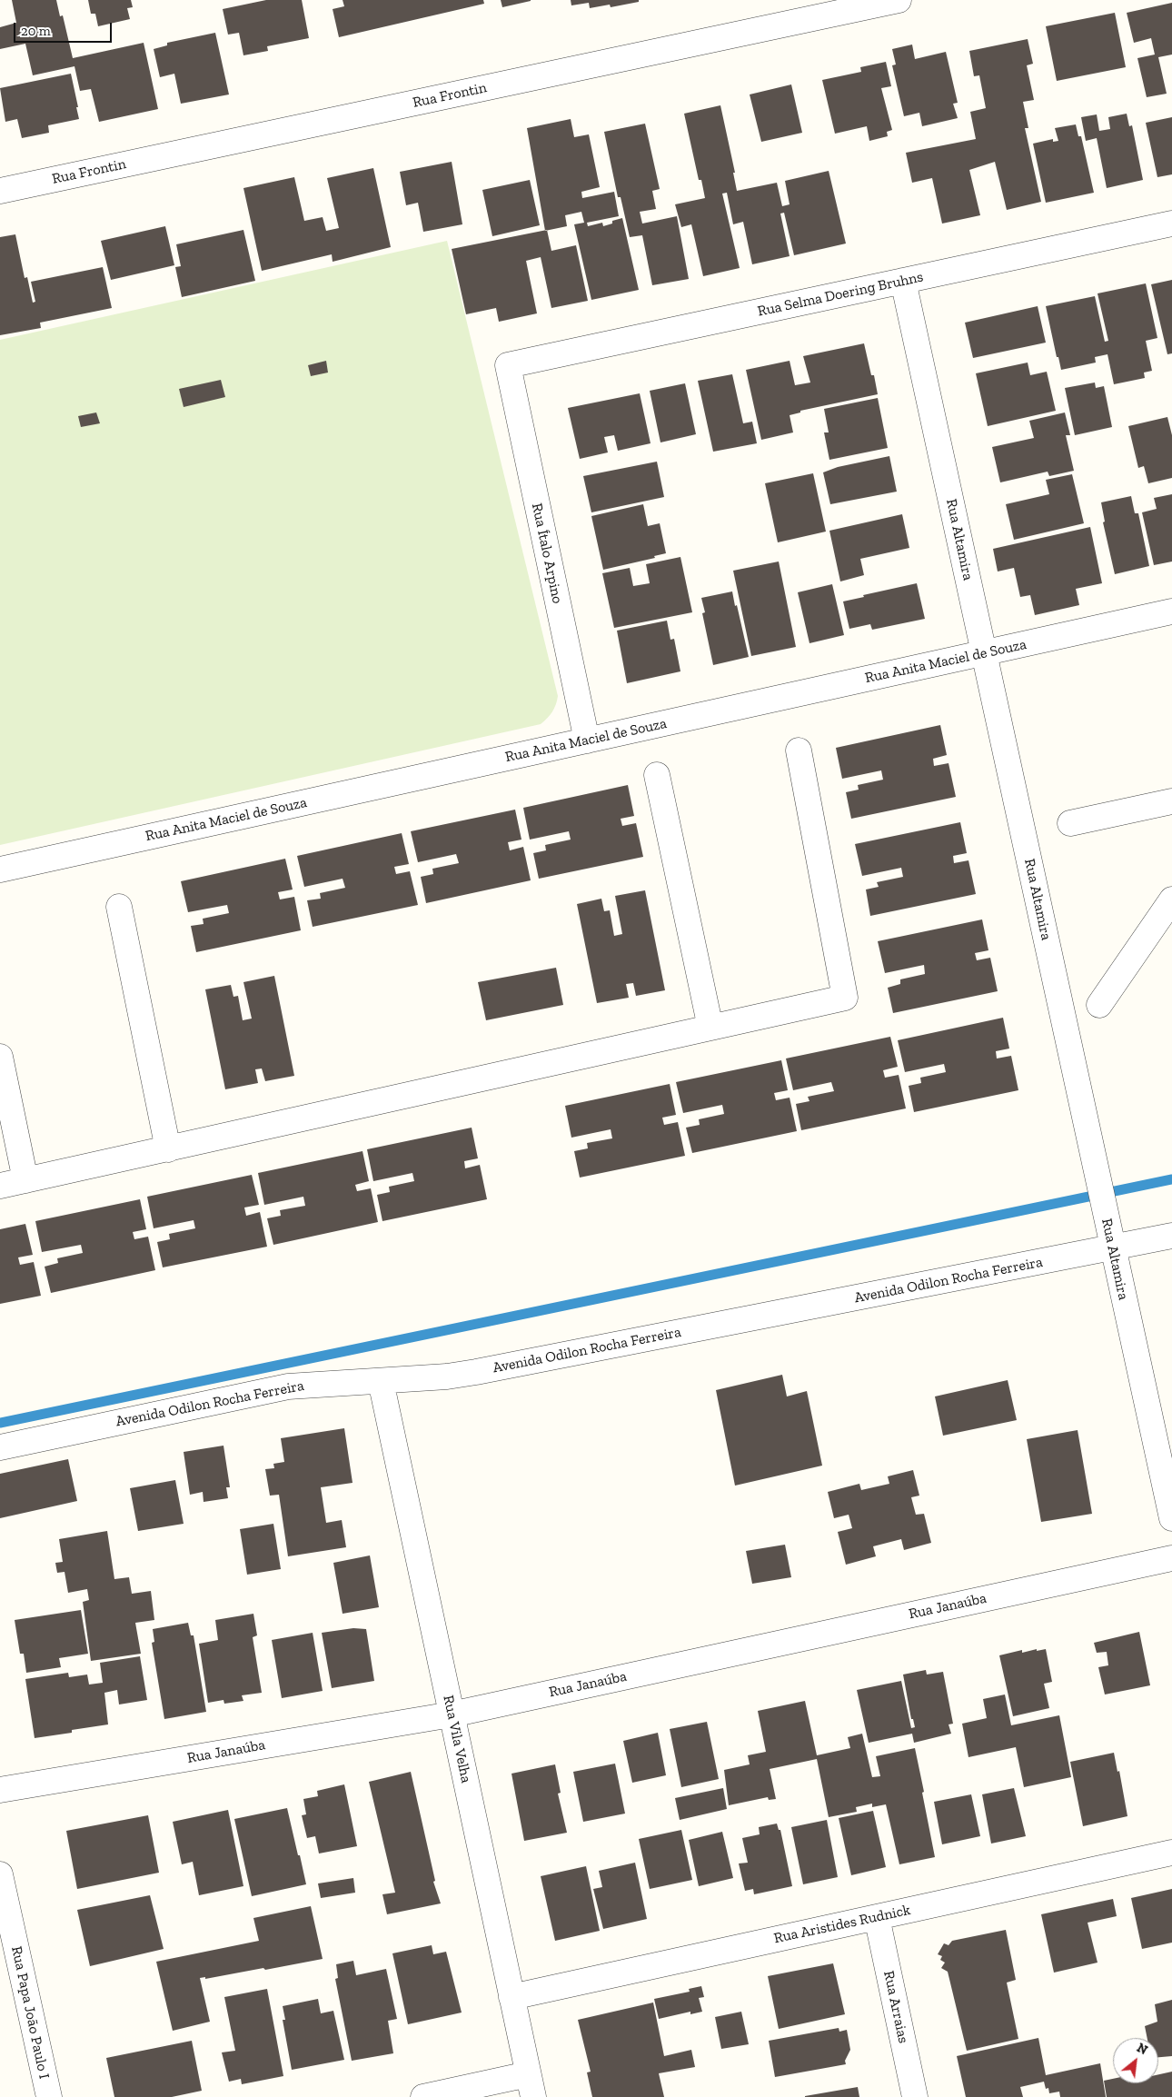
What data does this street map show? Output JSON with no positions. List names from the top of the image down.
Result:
{
  "streets": {
    "street": [
      "Rua Frontin",
      "Rua Selma Doering Bruhns",
      "Rua Altamira",
      "Rua Ítalo Arpino",
      "Rua Anita Maciel de Souza",
      "Avenida Odilon Rocha Ferreira",
      "Rua Janaúba",
      "Rua Vila Velha",
      "Rua Aristides Rudnick",
      "Rua Arraias",
      "Rua Papa João Paulo I"
    ]
  },
  "crossings": [
    ["Rua Selma Doering Bruhns", "Rua Altamira"],
    ["Rua Selma Doering Bruhns", "Rua Ítalo Arpino"],
    ["Rua Altamira", "Rua Anita Maciel de Souza"],
    ["Rua Altamira", "Avenida Odilon Rocha Ferreira"],
    ["Rua Ítalo Arpino", "Rua Anita Maciel de Souza"],
    ["Avenida Odilon Rocha Ferreira", "Rua Vila Velha"],
    ["Rua Janaúba", "Rua Vila Velha"],
    ["Rua Vila Velha", "Rua Aristides Rudnick"],
    ["Rua Aristides Rudnick", "Rua Arraias"]
  ],
  "scale_bar": "20 m",
  "north": "top right"
}
